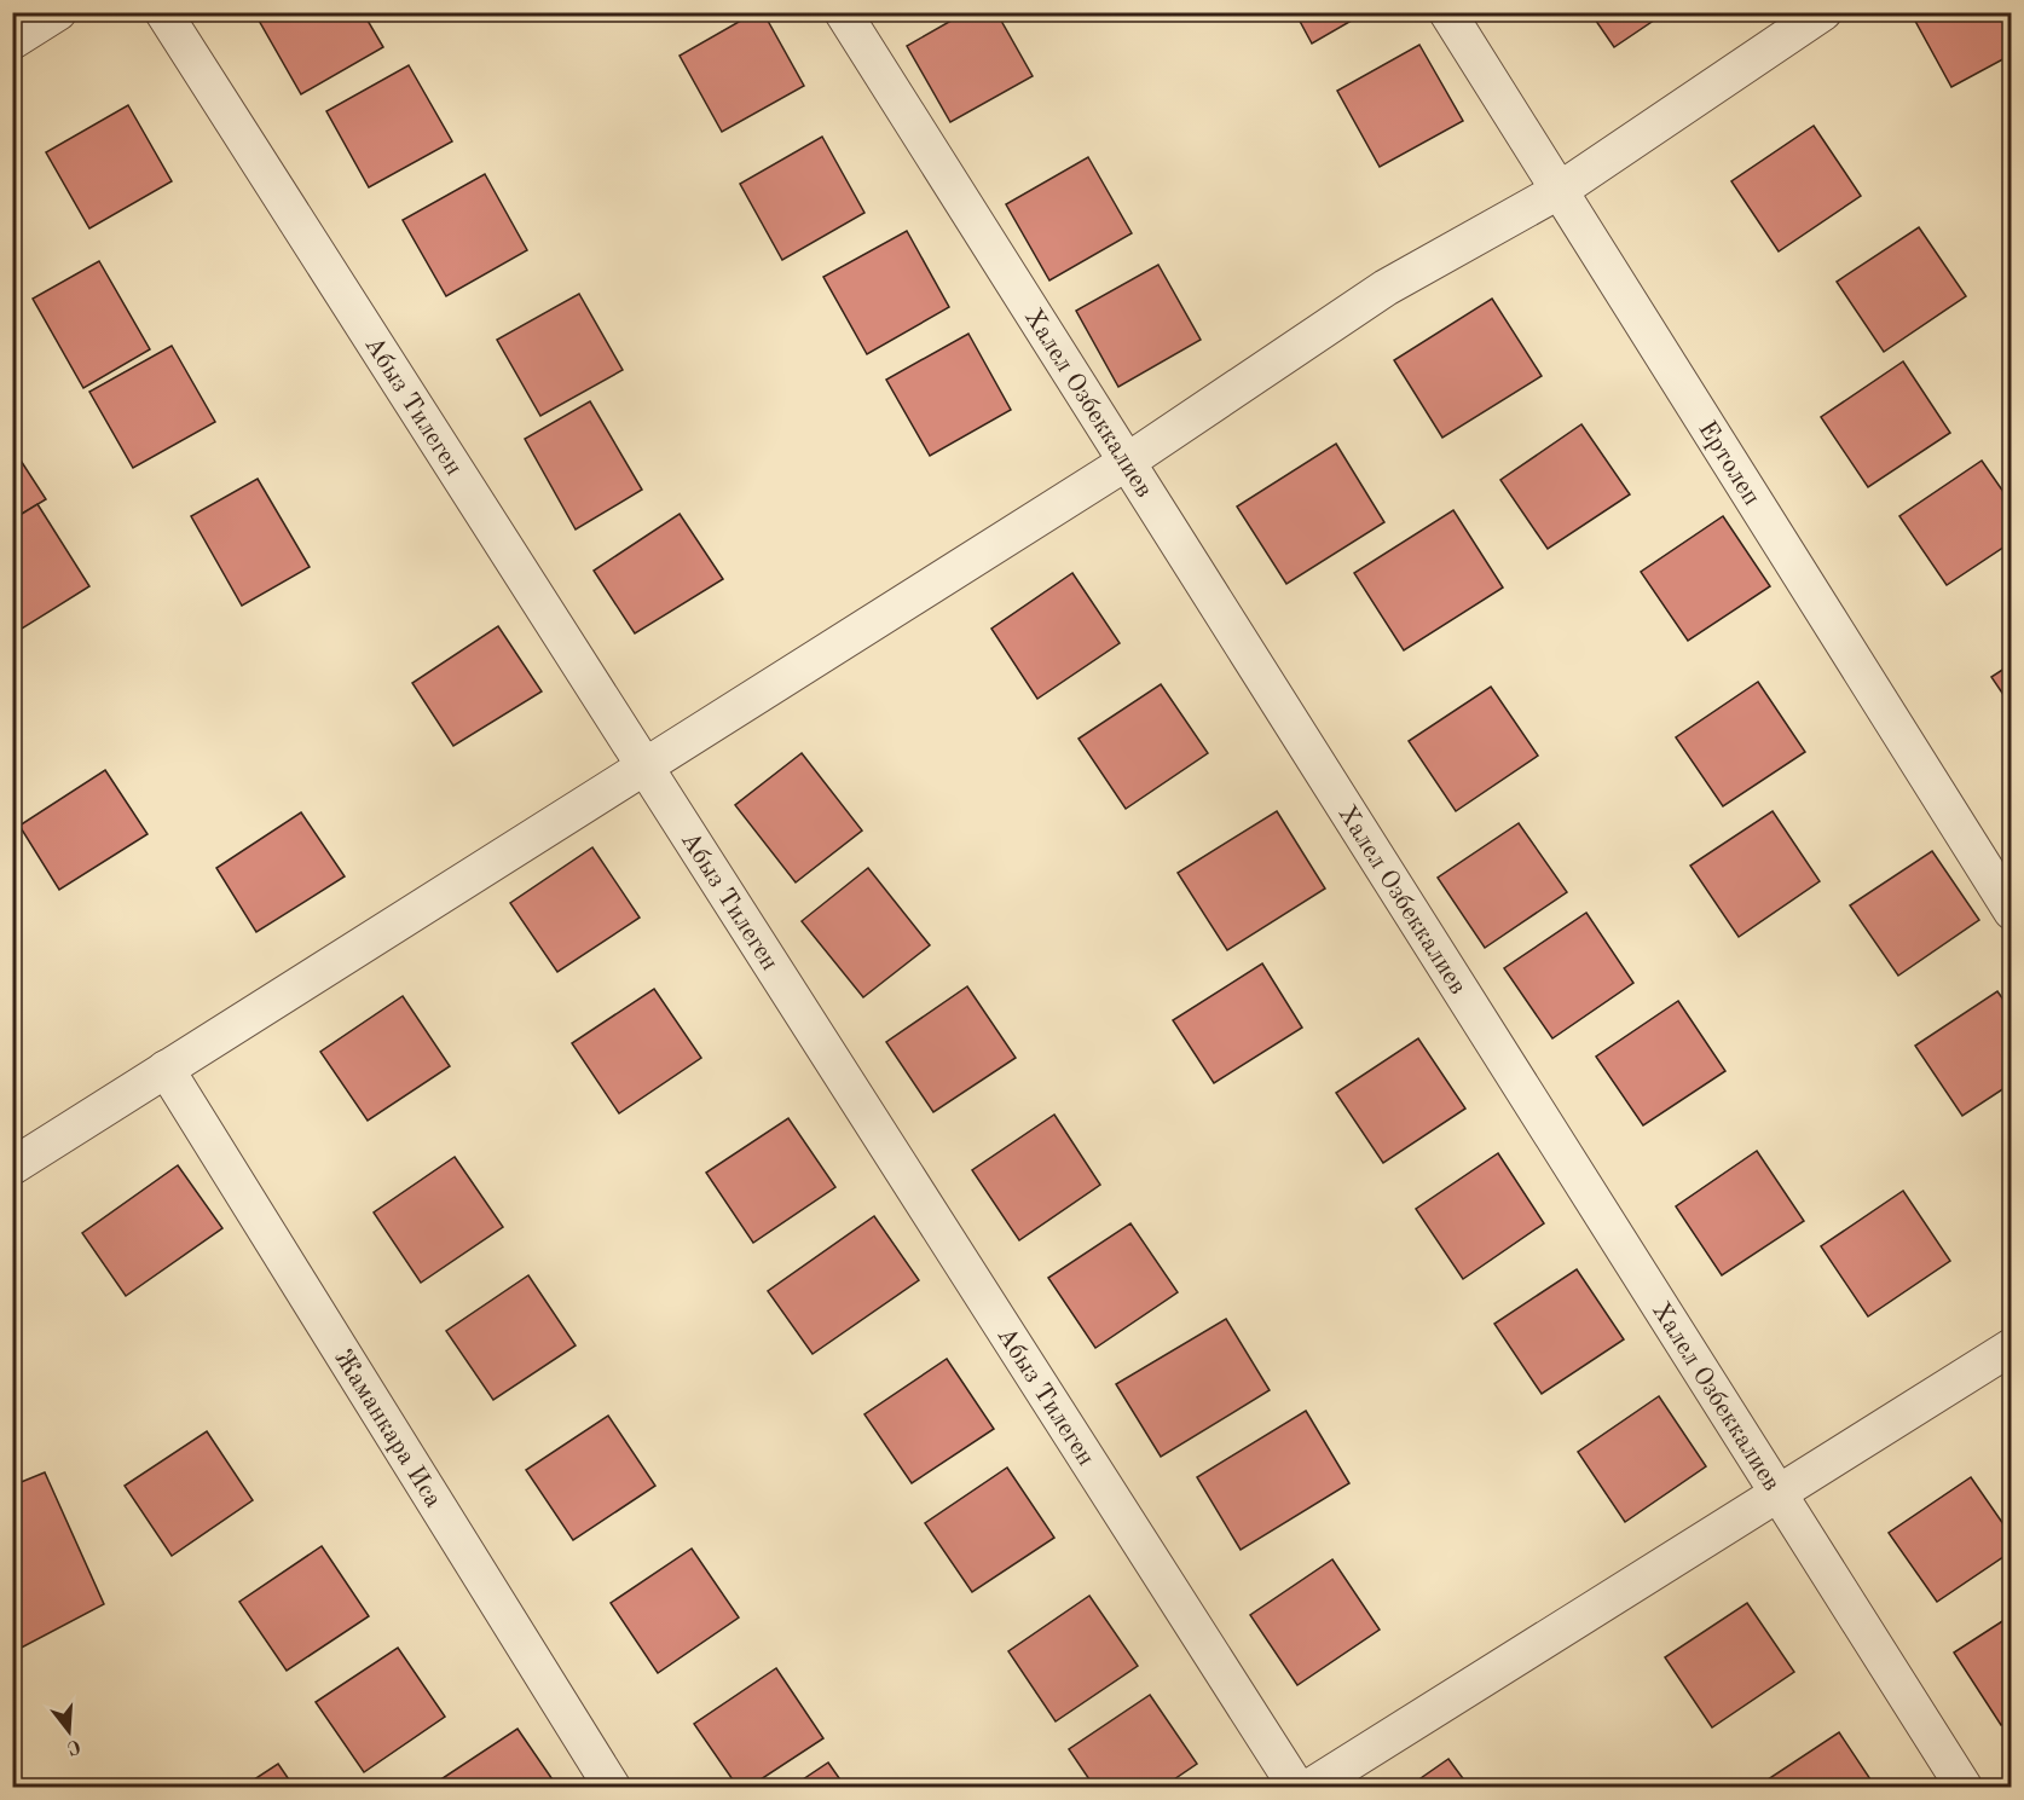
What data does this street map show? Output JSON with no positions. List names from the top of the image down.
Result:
{
  "streets": {
    "street": [
      "Халел Озбеккалиев",
      "Абыз Тилеген",
      "Ертолеп",
      "Жаманкара Иса"
    ]
  },
  "north": "bottom"
}
